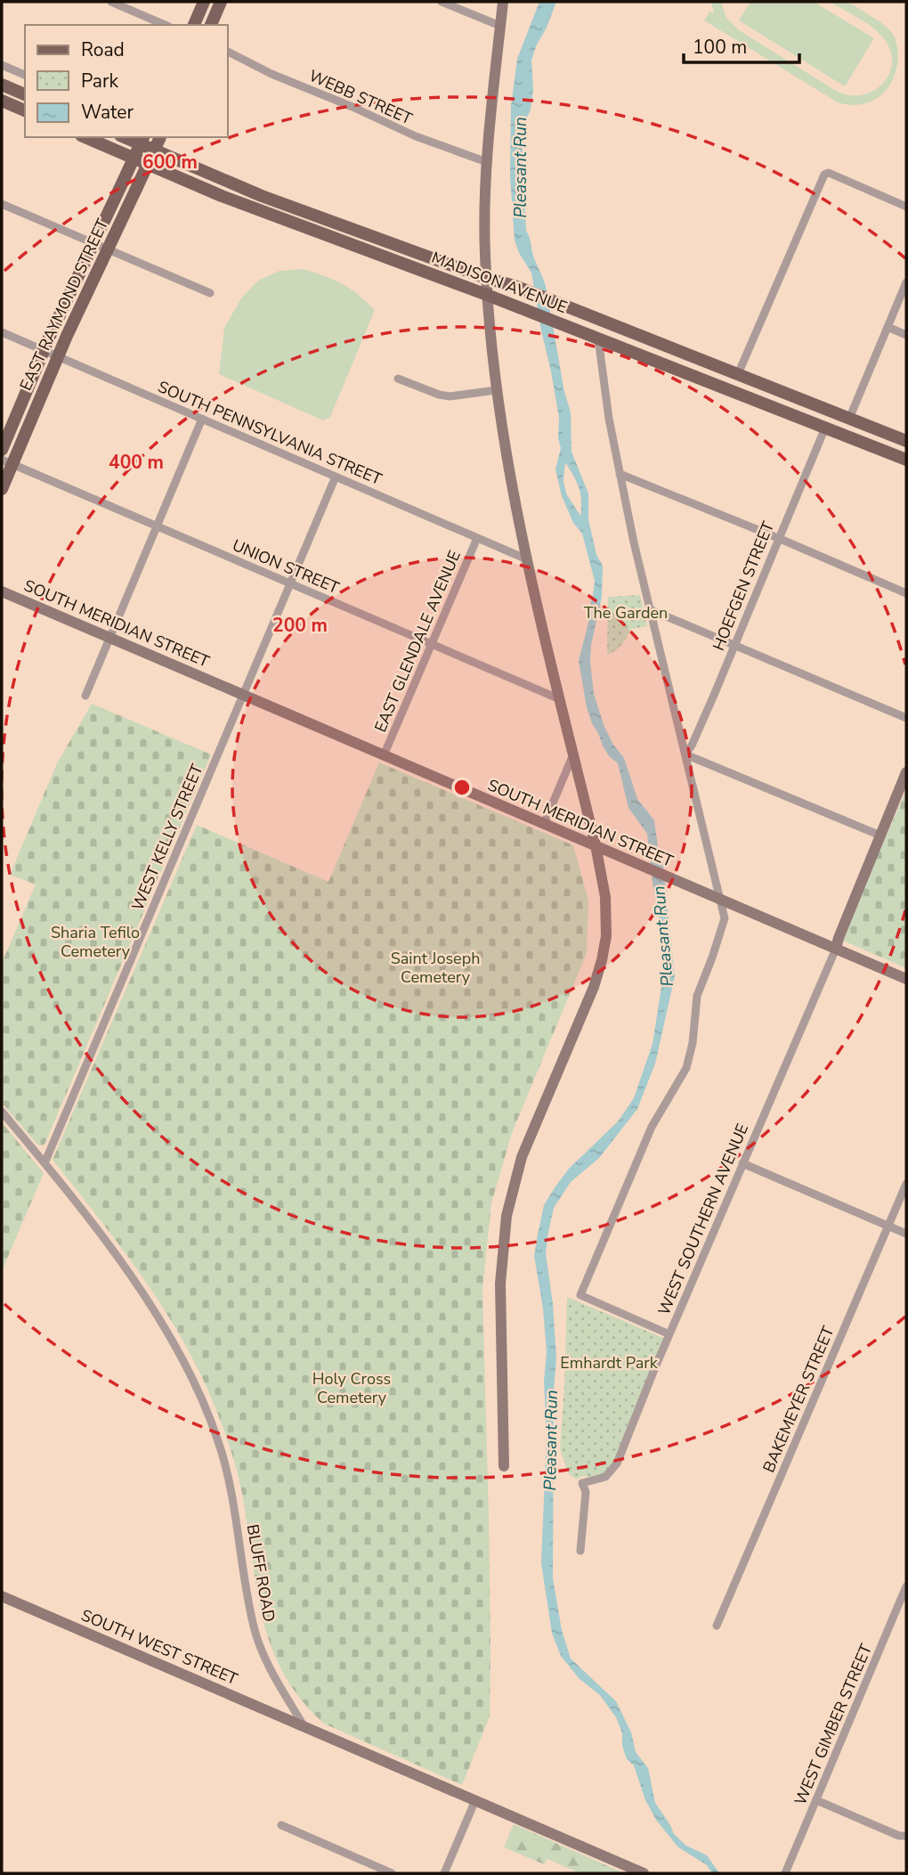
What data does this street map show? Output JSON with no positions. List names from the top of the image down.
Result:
{
  "streets": {
    "main road": ["MADISON AVENUE", "EAST RAYMOND STREET"],
    "street": [
      "WEBB STREET",
      "SOUTH PENNSYLVANIA STREET",
      "UNION STREET",
      "HOEFGEN STREET",
      "SOUTH MERIDIAN STREET",
      "EAST GLENDALE AVENUE",
      "WEST KELLY STREET",
      "WEST SOUTHERN AVENUE",
      "BAKEMEYER STREET",
      "BLUFF ROAD",
      "SOUTH WEST STREET",
      "WEST GIMBER STREET"
    ]
  },
  "crossings": [
    ["MADISON AVENUE", "HOEFGEN STREET"],
    ["EAST RAYMOND STREET", "SOUTH PENNSYLVANIA STREET"],
    ["EAST RAYMOND STREET", "UNION STREET"],
    ["SOUTH PENNSYLVANIA STREET", "EAST GLENDALE AVENUE"],
    ["SOUTH PENNSYLVANIA STREET", "WEST KELLY STREET"],
    ["UNION STREET", "EAST GLENDALE AVENUE"],
    ["UNION STREET", "WEST KELLY STREET"],
    ["SOUTH MERIDIAN STREET", "EAST GLENDALE AVENUE"],
    ["SOUTH MERIDIAN STREET", "WEST KELLY STREET"],
    ["SOUTH MERIDIAN STREET", "WEST SOUTHERN AVENUE"],
    ["WEST KELLY STREET", "BLUFF ROAD"],
    ["BLUFF ROAD", "SOUTH WEST STREET"]
  ],
  "water": ["Pleasant Run"],
  "parks": [
    "The Garden",
    "Sharia Tefilo Cemetery",
    "Saint Joseph Cemetery",
    "Emhardt Park",
    "Holy Cross Cemetery"
  ],
  "legend": ["Road", "Park", "Water"],
  "scale_bar": "100 m",
  "rings": ["600 m", "400 m", "200 m"]
}
